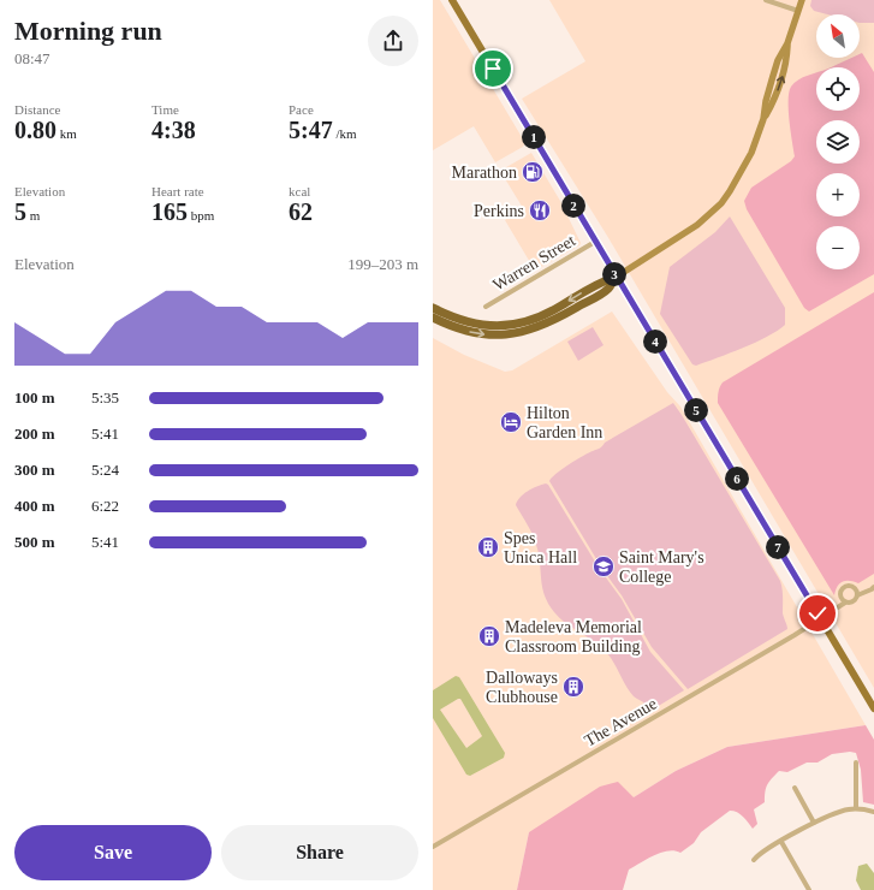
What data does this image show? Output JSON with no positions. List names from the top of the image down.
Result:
{
  "streets": {
    "street": ["Warren Street", "The Avenue"]
  },
  "places": {
    "fuel station": ["Marathon"],
    "restaurant": ["Perkins"],
    "hotel": ["Hilton Garden Inn"],
    "building": ["Spes Unica Hall", "Madeleva Memorial Classroom Building", "Dalloways Clubhouse"],
    "school or university": ["Saint Mary's College"]
  },
  "north": "top left",
  "page": {
    "heading": ["Morning run", "08:47"],
    "map_buttons": ["+", "−"],
    "stats": [
      ["Distance", "0.80 km"],
      ["Time", "4:38"],
      ["Pace", "5:47 /km"],
      ["Elevation", "5 m"],
      ["Heart rate", "165 bpm"],
      ["kcal", "62"]
    ],
    "pins": [
      "1",
      "2",
      "3",
      "4",
      "5",
      "6",
      "7"
    ],
    "chart": ["Elevation", "199–203 m"],
    "list": [
      {
        "name": "100 m",
        "note": "5:35"
      },
      {
        "name": "200 m",
        "note": "5:41"
      },
      {
        "name": "300 m",
        "note": "5:24"
      },
      {
        "name": "400 m",
        "note": "6:22"
      },
      {
        "name": "500 m",
        "note": "5:41"
      }
    ],
    "buttons": ["Save", "Share"]
  }
}
